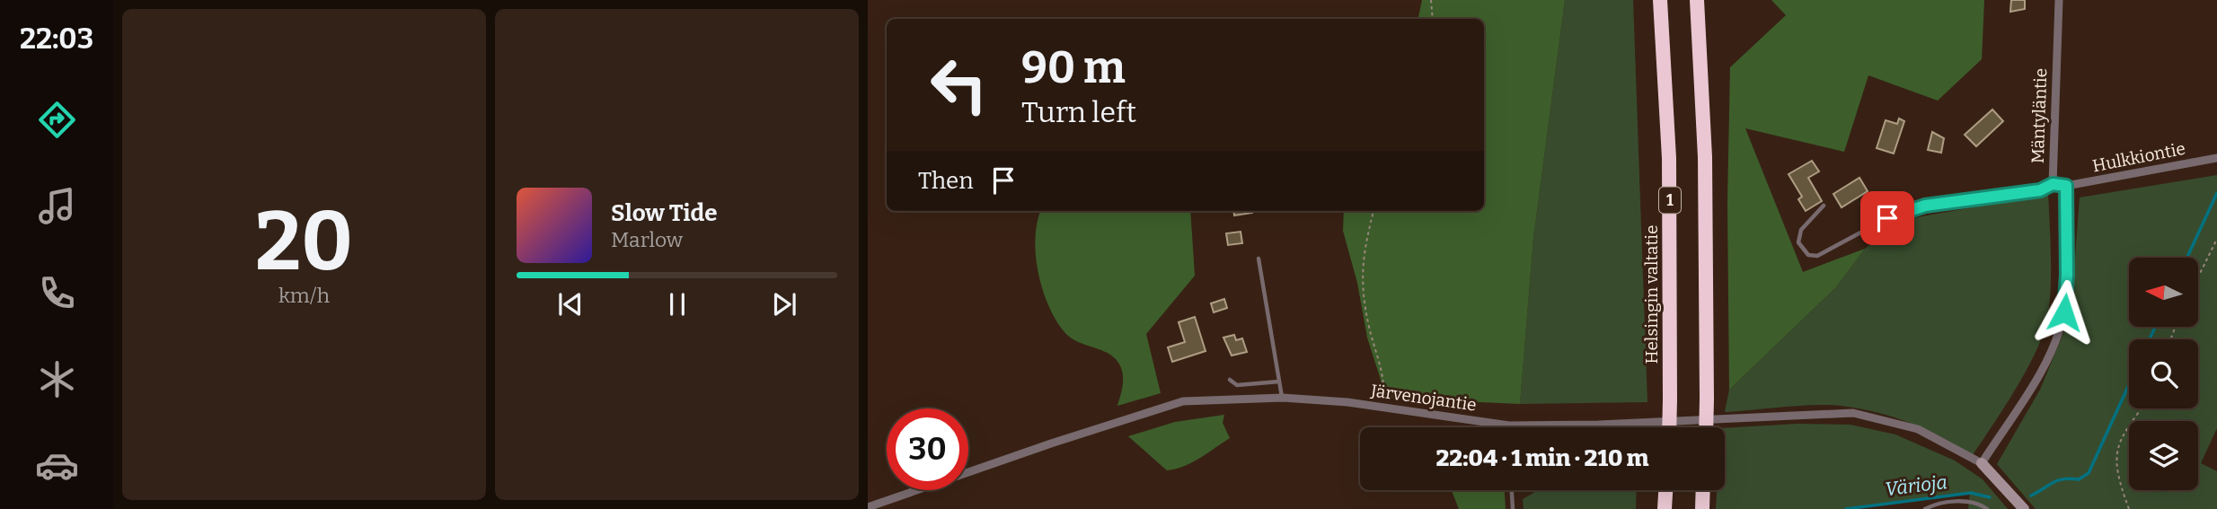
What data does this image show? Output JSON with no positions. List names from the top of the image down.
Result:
{
  "streets": {
    "highway": ["1", "Helsingin valtatie"],
    "street": ["Mäntyläntie", "Hulkkiontie", "Järvenojantie"]
  },
  "crossings": [
    ["Mäntyläntie", "Hulkkiontie"]
  ],
  "water": ["Värioja"],
  "north": "left",
  "page": {
    "tabs": "22:03",
    "tile": ["20", "km/h"],
    "turn": ["90 m", "Turn left"],
    "then": "Then",
    "song": ["Slow Tide", "Marlow"],
    "limit": "30",
    "trip": "22:04 · 1 min · 210 m"
  }
}
